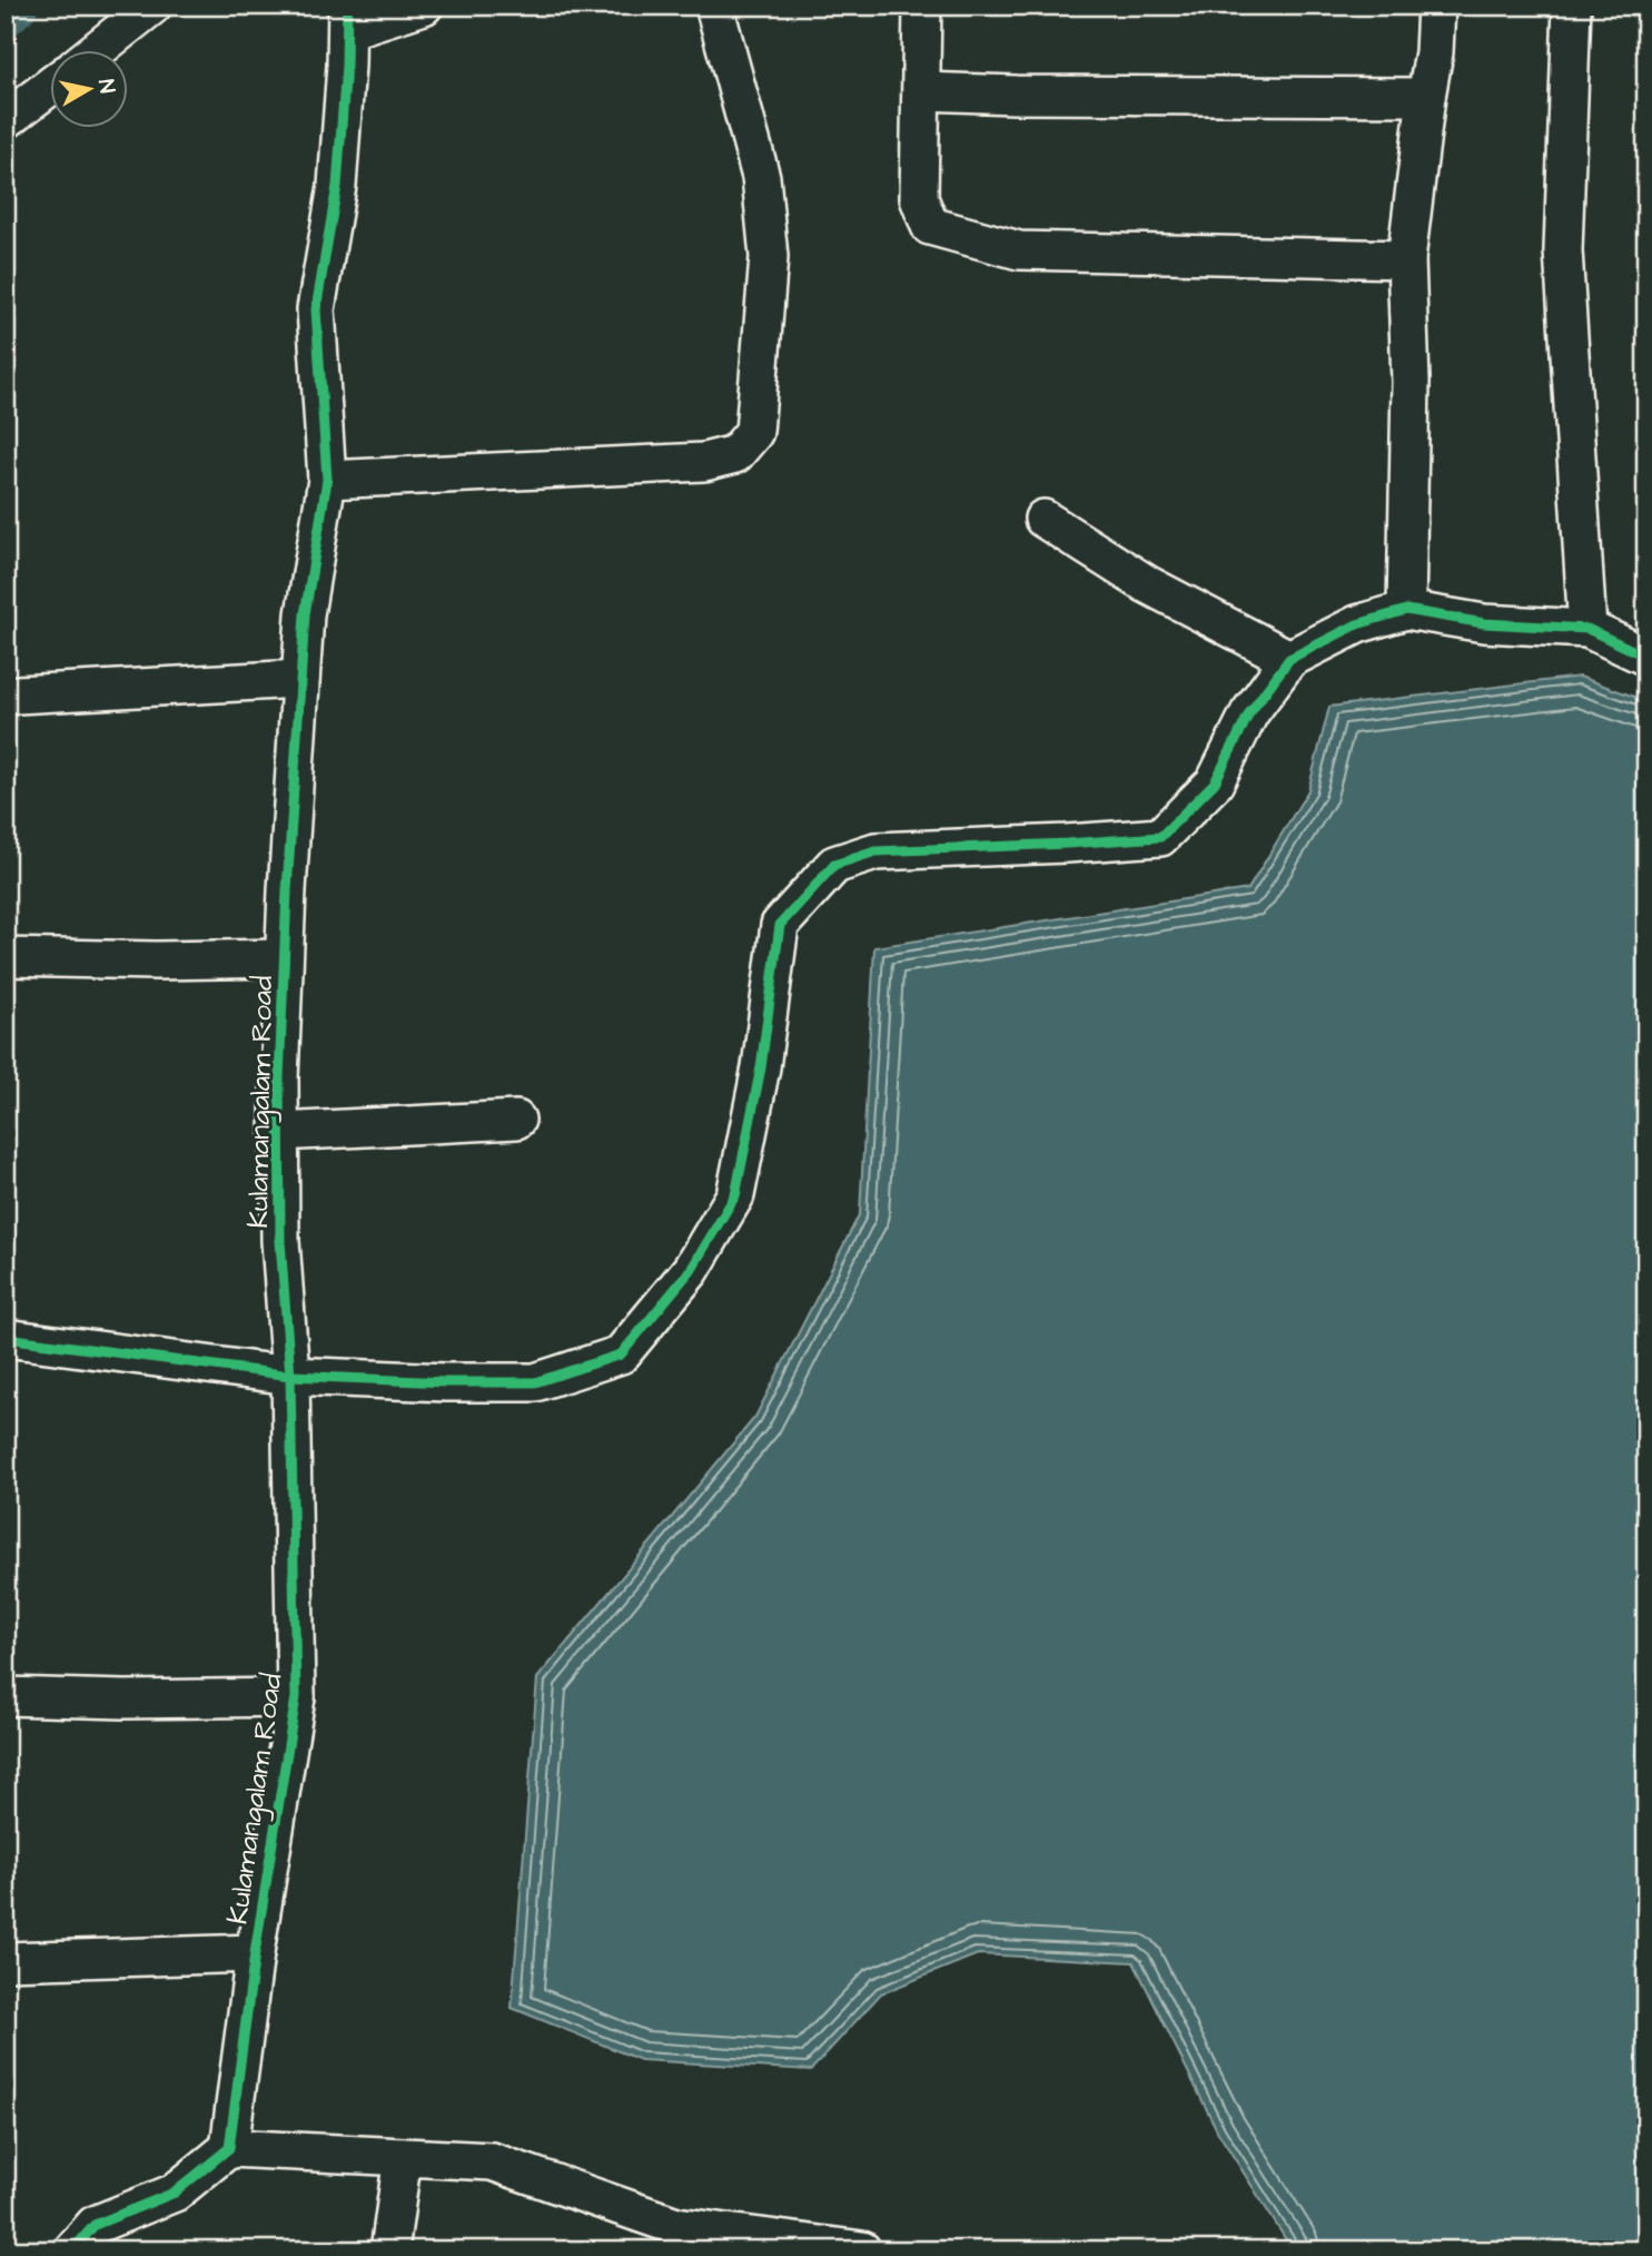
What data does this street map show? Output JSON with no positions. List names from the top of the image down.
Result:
{
  "streets": {
    "street": ["Kulamangalam Road"]
  },
  "north": "right"
}
